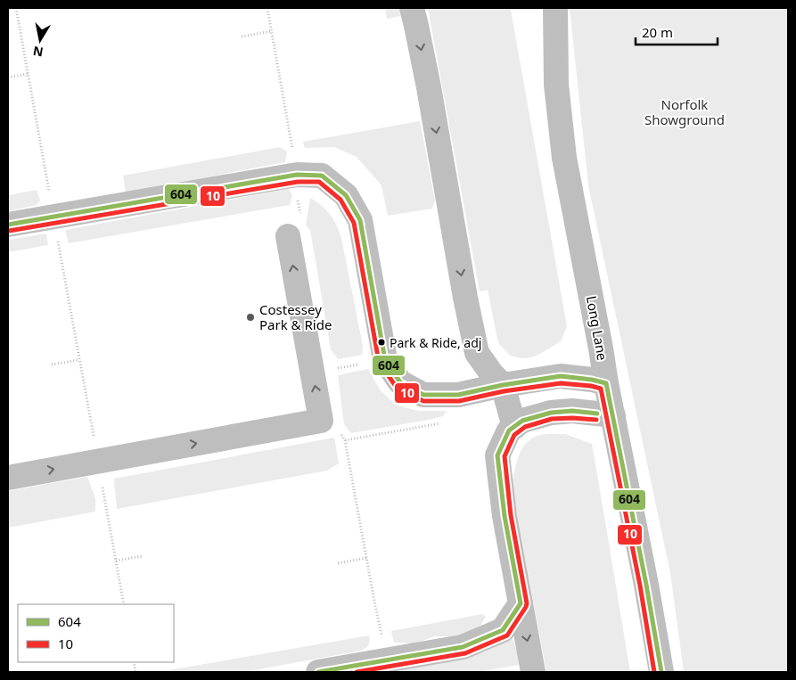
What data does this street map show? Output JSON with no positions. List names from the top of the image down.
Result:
{
  "streets": {
    "street": ["Long Lane"]
  },
  "parks": ["Norfolk Showground"],
  "places": ["Costessey Park & Ride", "Park & Ride, adj"],
  "lines": ["transit line 604", "transit line 10"],
  "legend": ["604", "10"],
  "scale_bar": "20 m",
  "north": "bottom"
}
